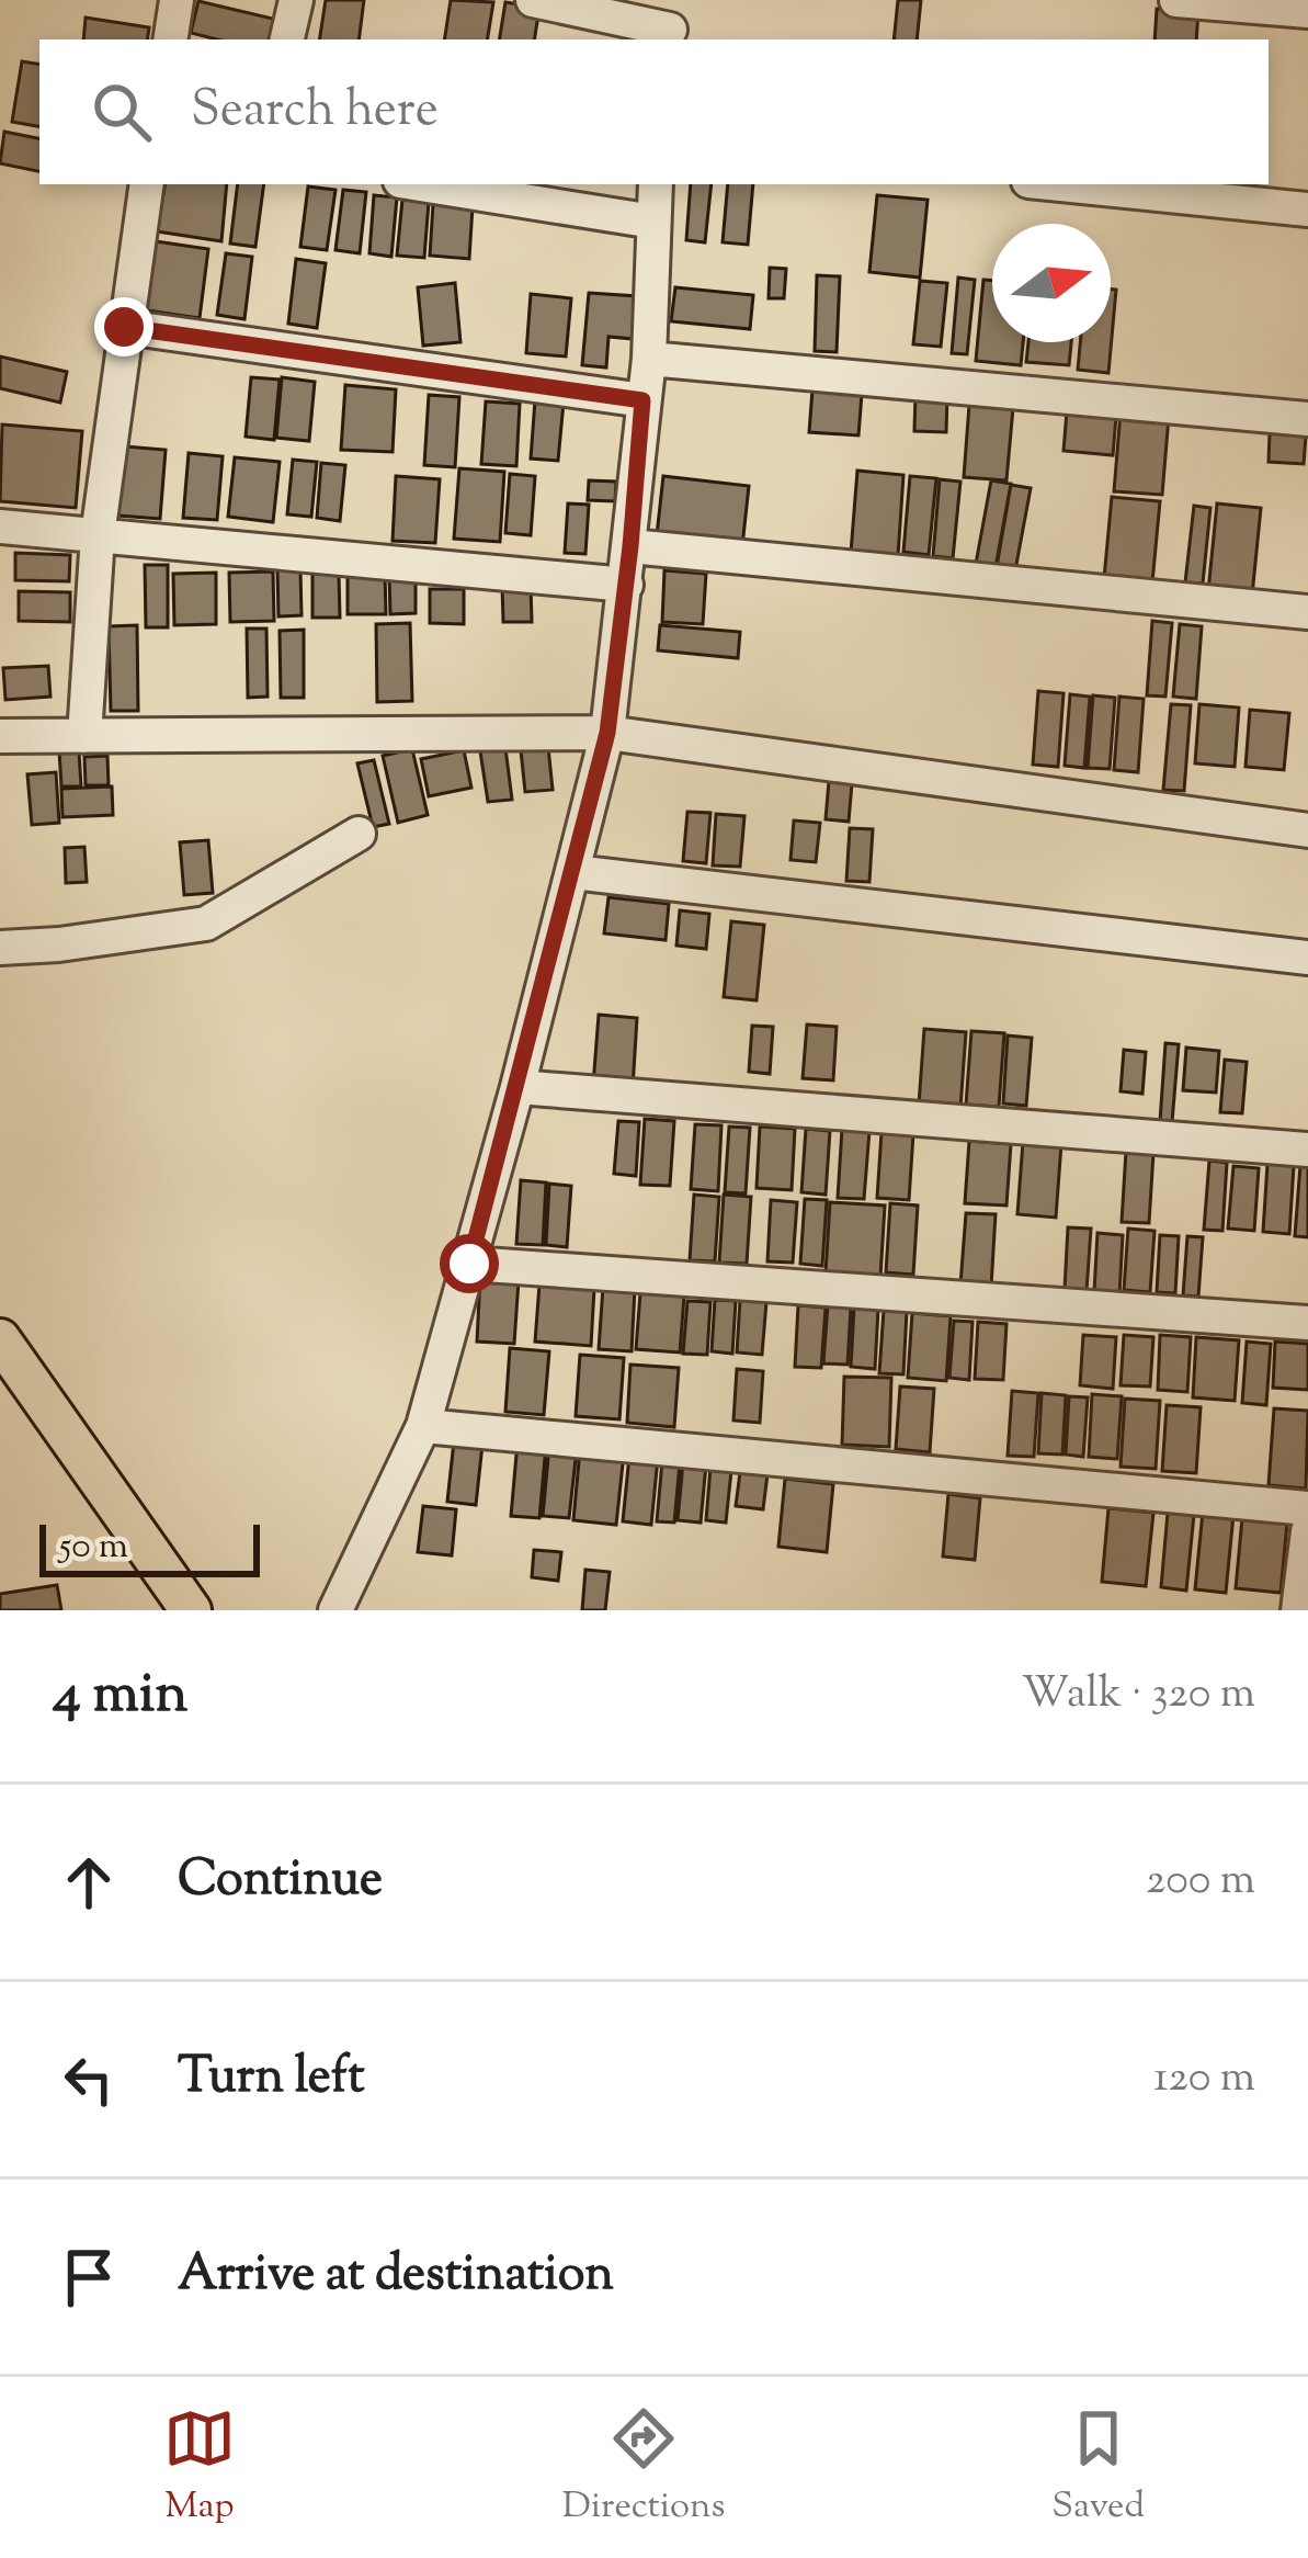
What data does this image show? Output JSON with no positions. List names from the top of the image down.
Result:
{
  "scale_bar": "50 m",
  "north": "right",
  "page": {
    "search": "Search here",
    "scale": "50 m",
    "heading": ["4 min", "Walk · 320 m"],
    "list": [
      ["Continue", "200 m"],
      ["Turn left", "120 m"],
      "Arrive at destination"
    ],
    "nav": ["Map", "Directions", "Saved"]
  }
}
